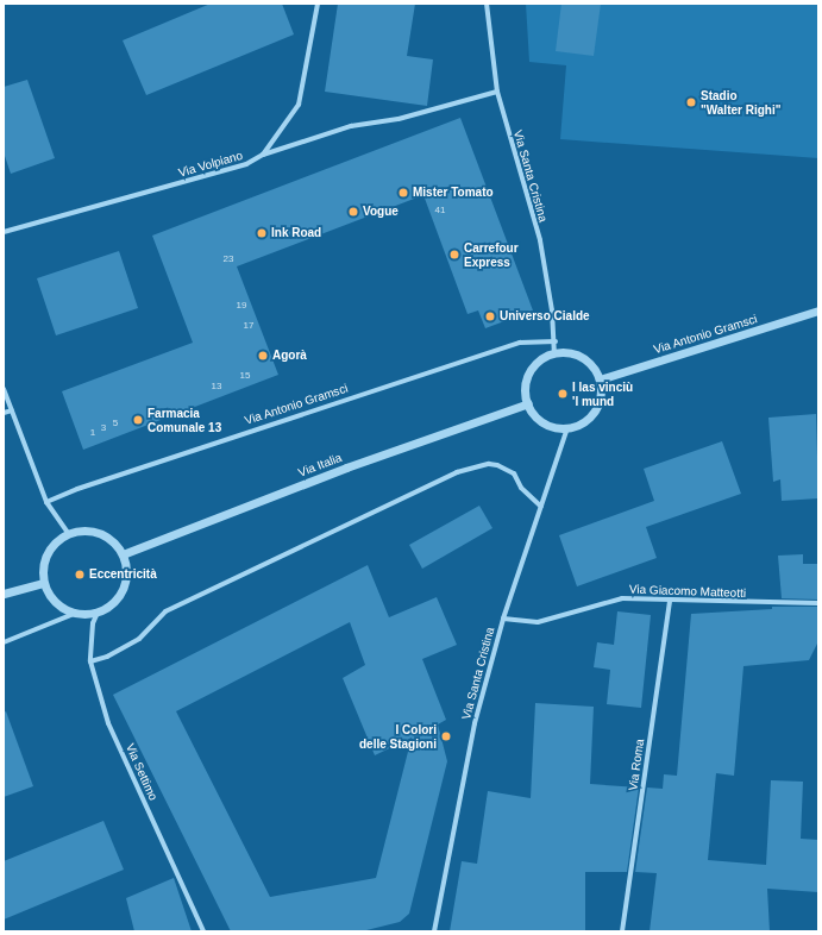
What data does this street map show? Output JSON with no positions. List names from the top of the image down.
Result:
{
  "streets": {
    "street": [
      "Via Volpiano",
      "Via Santa Cristina",
      "Via Antonio Gramsci",
      "Via Italia",
      "Via Giacomo Matteotti",
      "Via Roma",
      "Via Settimo"
    ]
  },
  "crossings": [
    ["Via Santa Cristina", "Via Antonio Gramsci"],
    ["Via Santa Cristina", "Via Italia"],
    ["Via Santa Cristina", "Via Giacomo Matteotti"],
    ["Via Antonio Gramsci", "Via Italia"],
    ["Via Italia", "Via Settimo"],
    ["Via Giacomo Matteotti", "Via Roma"]
  ],
  "places": [
    "Stadio \"Walter Righi\"",
    "Mister Tomato",
    "Vogue",
    "Ink Road",
    "Carrefour Express",
    "Universo Cialde",
    "Agorà",
    "I las vinciù 'l mund",
    "Farmacia Comunale 13",
    "Eccentricità",
    "I Colori delle Stagioni"
  ],
  "house_numbers": [
    "41",
    "23",
    "19",
    "17",
    "15",
    "13",
    "5",
    "3",
    "1"
  ]
}
